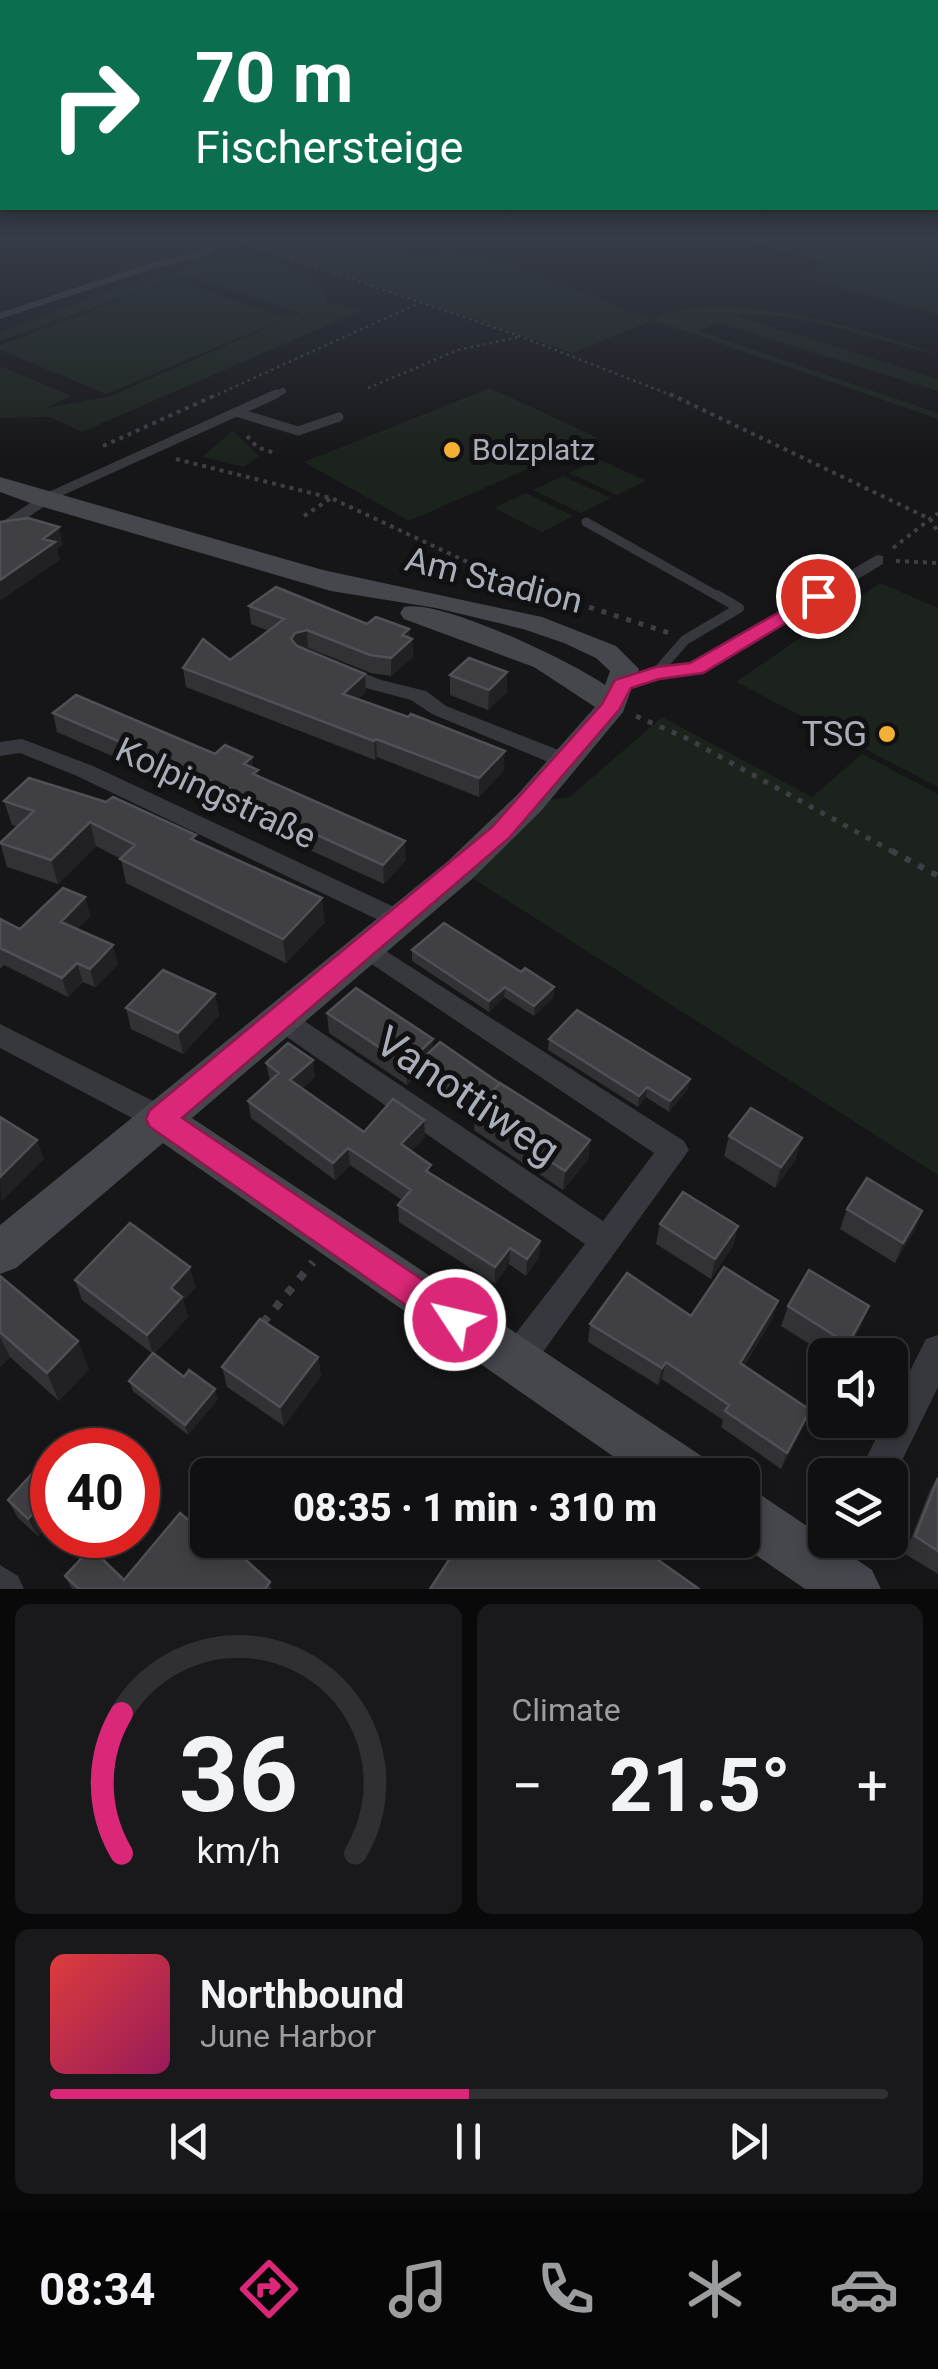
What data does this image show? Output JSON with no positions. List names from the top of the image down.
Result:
{
  "streets": {
    "street": ["Am Stadion", "Kolpingstraße", "Vanottiweg"]
  },
  "places": ["Bolzplatz", "TSG"],
  "page": {
    "turn": ["70 m", "Fischersteige"],
    "limit": "40",
    "trip": "08:35 · 1 min · 310 m",
    "tile": "Climate",
    "heat": ["−", "21.5°", "+"],
    "song": ["Northbound", "June Harbor"],
    "tabs": "08:34",
    "gauge": ["36", "km/h"]
  }
}
